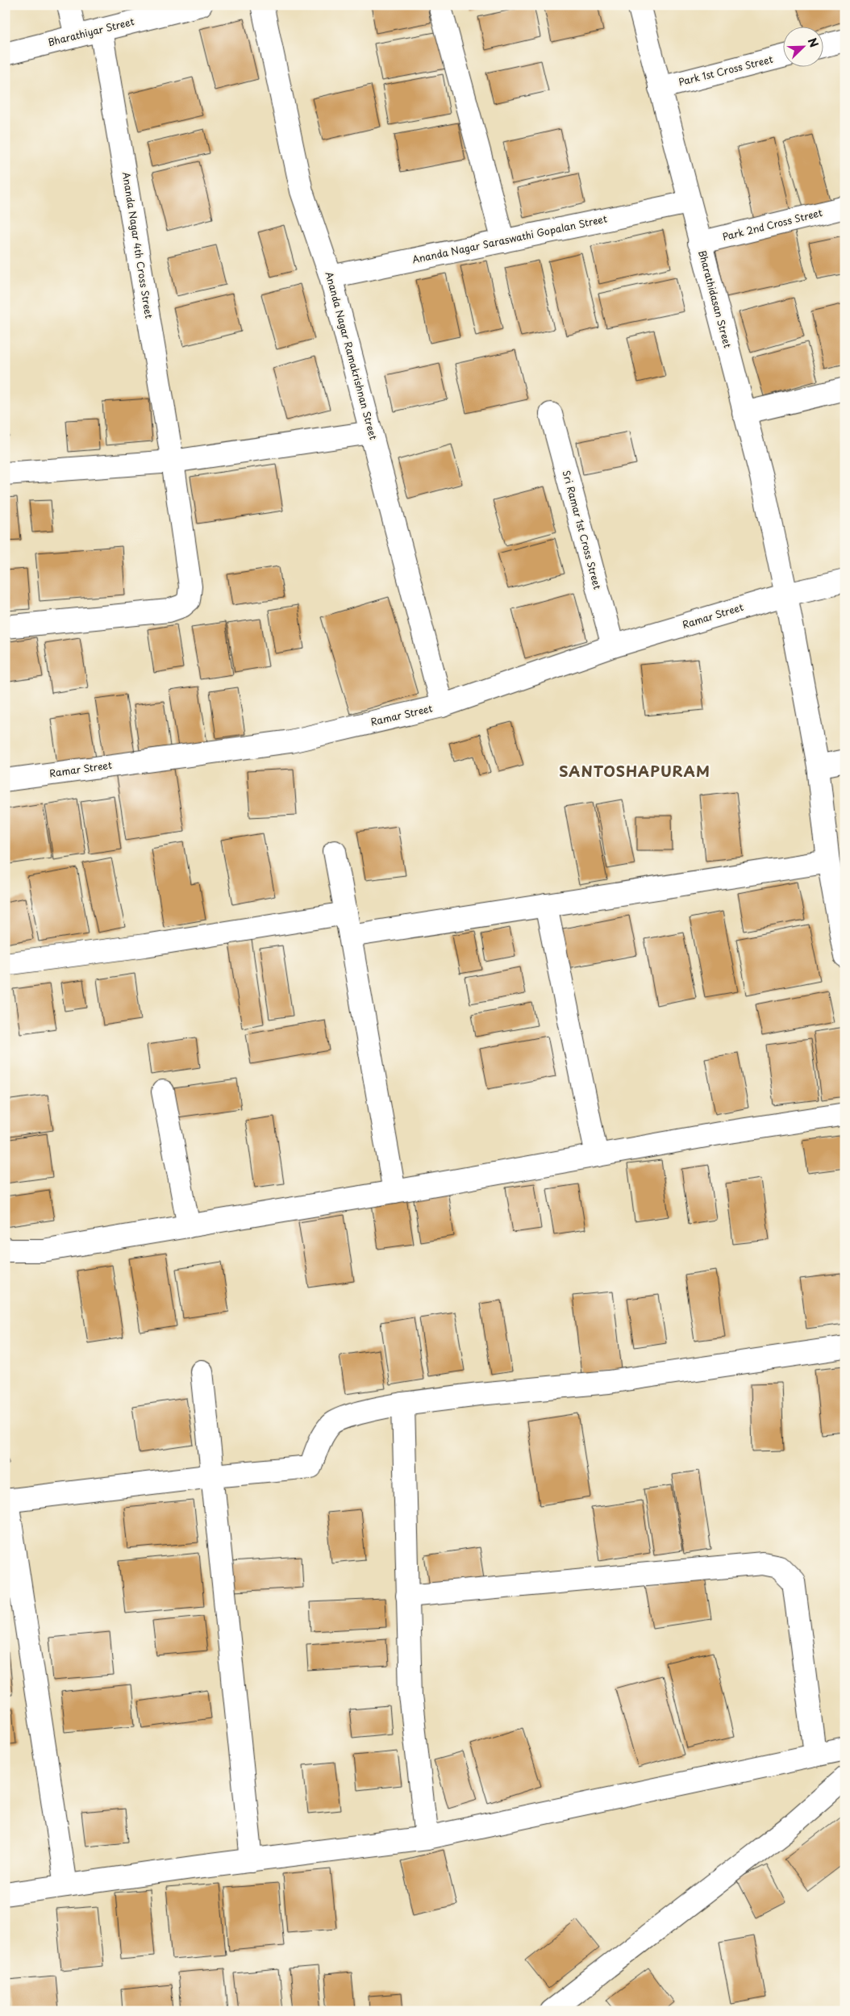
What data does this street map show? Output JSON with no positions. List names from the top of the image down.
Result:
{
  "streets": {
    "street": [
      "Bharathiyar Street",
      "Park 1st Cross Street",
      "Park 2nd Cross Street",
      "Ananda Nagar Saraswathi Gopalan Street",
      "Ananda Nagar 4th Cross Street",
      "Bharathidasan Street",
      "Ananda Nagar Ramakrishnan Street",
      "Sri Ramar 1st Cross Street",
      "Ramar Street"
    ]
  },
  "crossings": [
    ["Bharathiyar Street", "Ananda Nagar 4th Cross Street"],
    ["Park 1st Cross Street", "Bharathidasan Street"],
    ["Park 2nd Cross Street", "Bharathidasan Street"],
    ["Ananda Nagar Saraswathi Gopalan Street", "Bharathidasan Street"],
    ["Ananda Nagar Saraswathi Gopalan Street", "Ananda Nagar Ramakrishnan Street"],
    ["Bharathidasan Street", "Ramar Street"],
    ["Ananda Nagar Ramakrishnan Street", "Ramar Street"],
    ["Sri Ramar 1st Cross Street", "Ramar Street"]
  ],
  "districts": ["SANTOSHAPURAM"],
  "north": "top right"
}
